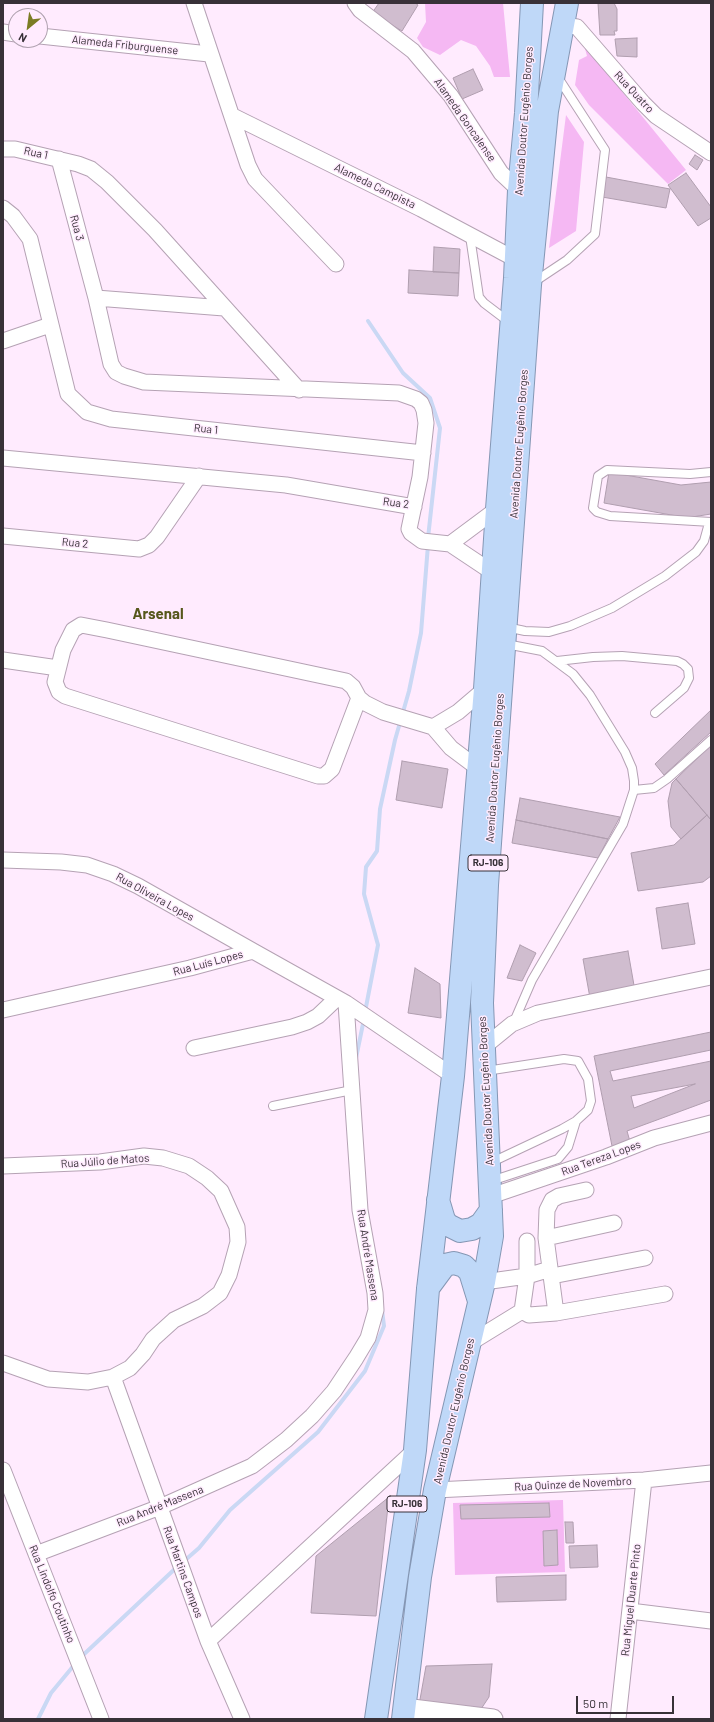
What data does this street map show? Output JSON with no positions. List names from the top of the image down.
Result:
{
  "streets": {
    "highway": ["Avenida Doutor Eugênio Borges", "RJ-106"],
    "street": [
      "Alameda Friburguense",
      "Rua Quatro",
      "Alameda Goncalense",
      "Rua 1",
      "Alameda Campista",
      "Rua 3",
      "Rua 2",
      "Rua Oliveira Lopes",
      "Rua Luís Lopes",
      "Rua Tereza Lopes",
      "Rua Júlio de Matos",
      "Rua André Massena",
      "Rua Quinze de Novembro",
      "Rua Martins Campos",
      "Rua Lindolfo Coutinho",
      "Rua Miguel Duarte Pinto"
    ]
  },
  "crossings": [
    ["Rua Quatro", "Avenida Doutor Eugênio Borges"],
    ["Alameda Goncalense", "Avenida Doutor Eugênio Borges"],
    ["Avenida Doutor Eugênio Borges", "Alameda Campista"],
    ["Avenida Doutor Eugênio Borges", "Rua Luís Lopes"],
    ["Avenida Doutor Eugênio Borges", "Rua Tereza Lopes"],
    ["Avenida Doutor Eugênio Borges", "Rua Quinze de Novembro"],
    ["Rua 1", "Rua 3"],
    ["Rua 1", "Rua 2"],
    ["Rua 3", "Rua 2"],
    ["Rua Oliveira Lopes", "Rua Luís Lopes"],
    ["Rua Luís Lopes", "Rua André Massena"],
    ["Rua Júlio de Matos", "Rua Martins Campos"],
    ["Rua André Massena", "Rua Martins Campos"],
    ["Rua André Massena", "Rua Lindolfo Coutinho"],
    ["Rua Quinze de Novembro", "Rua Miguel Duarte Pinto"]
  ],
  "districts": ["Arsenal"],
  "scale_bar": "50 m",
  "north": "bottom left"
}
